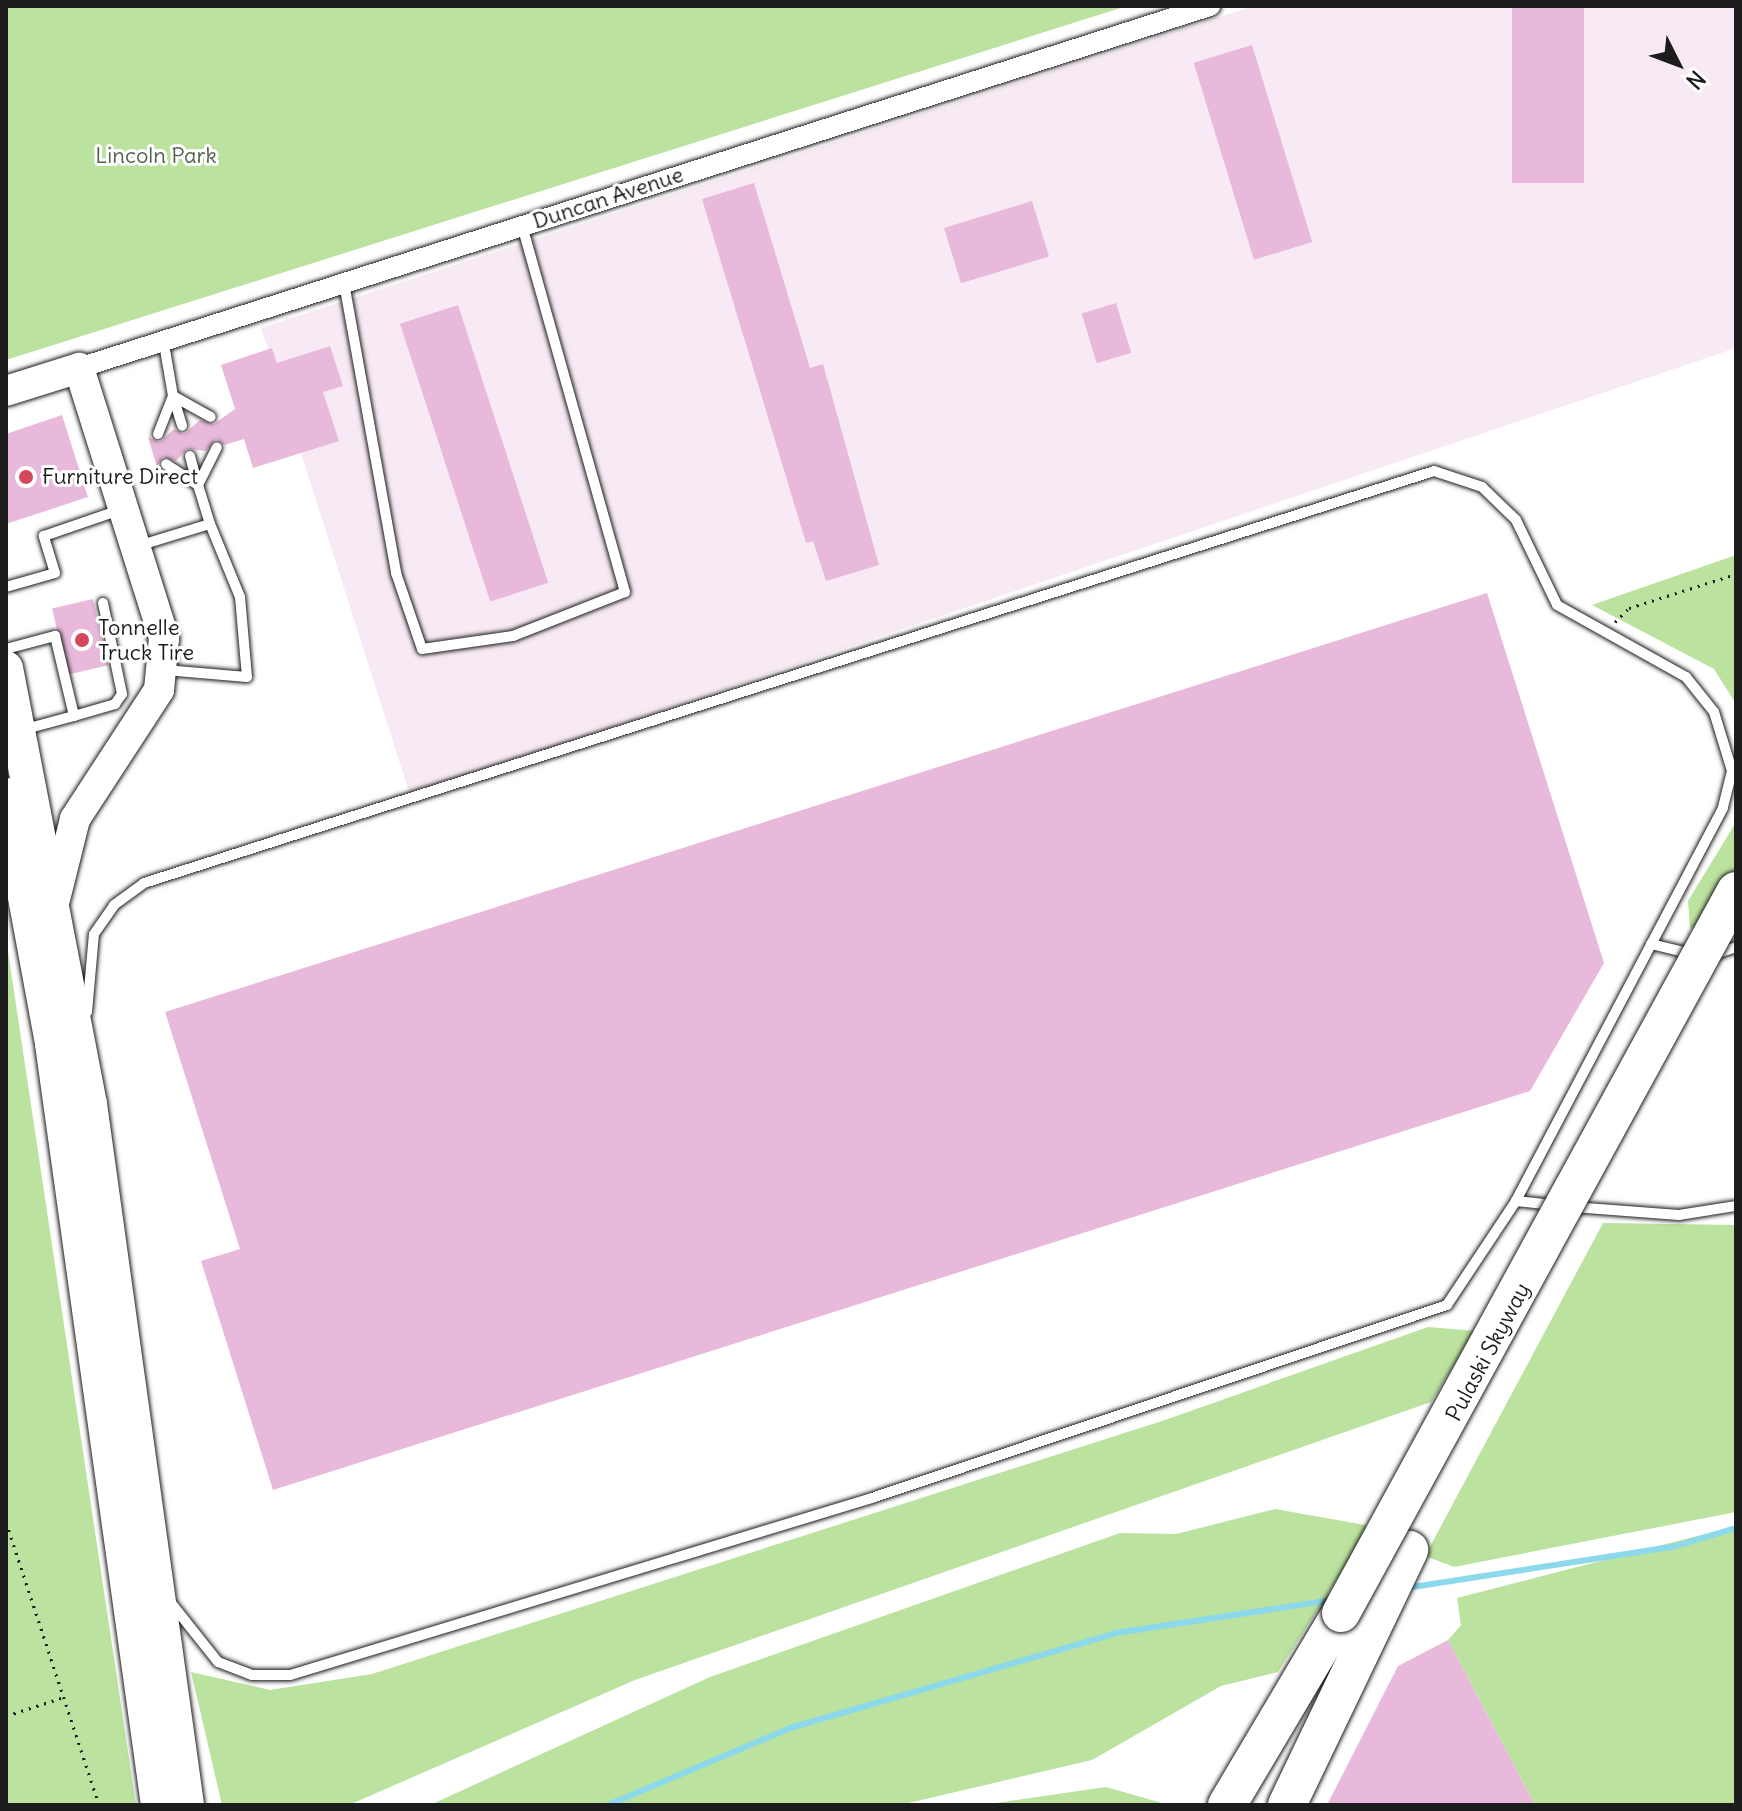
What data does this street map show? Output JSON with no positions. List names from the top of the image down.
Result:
{
  "streets": {
    "highway": ["Pulaski Skyway"],
    "main road": ["Duncan Avenue"]
  },
  "parks": ["Lincoln Park"],
  "places": ["Furniture Direct", "Tonnelle Truck Tire"],
  "north": "bottom right"
}
